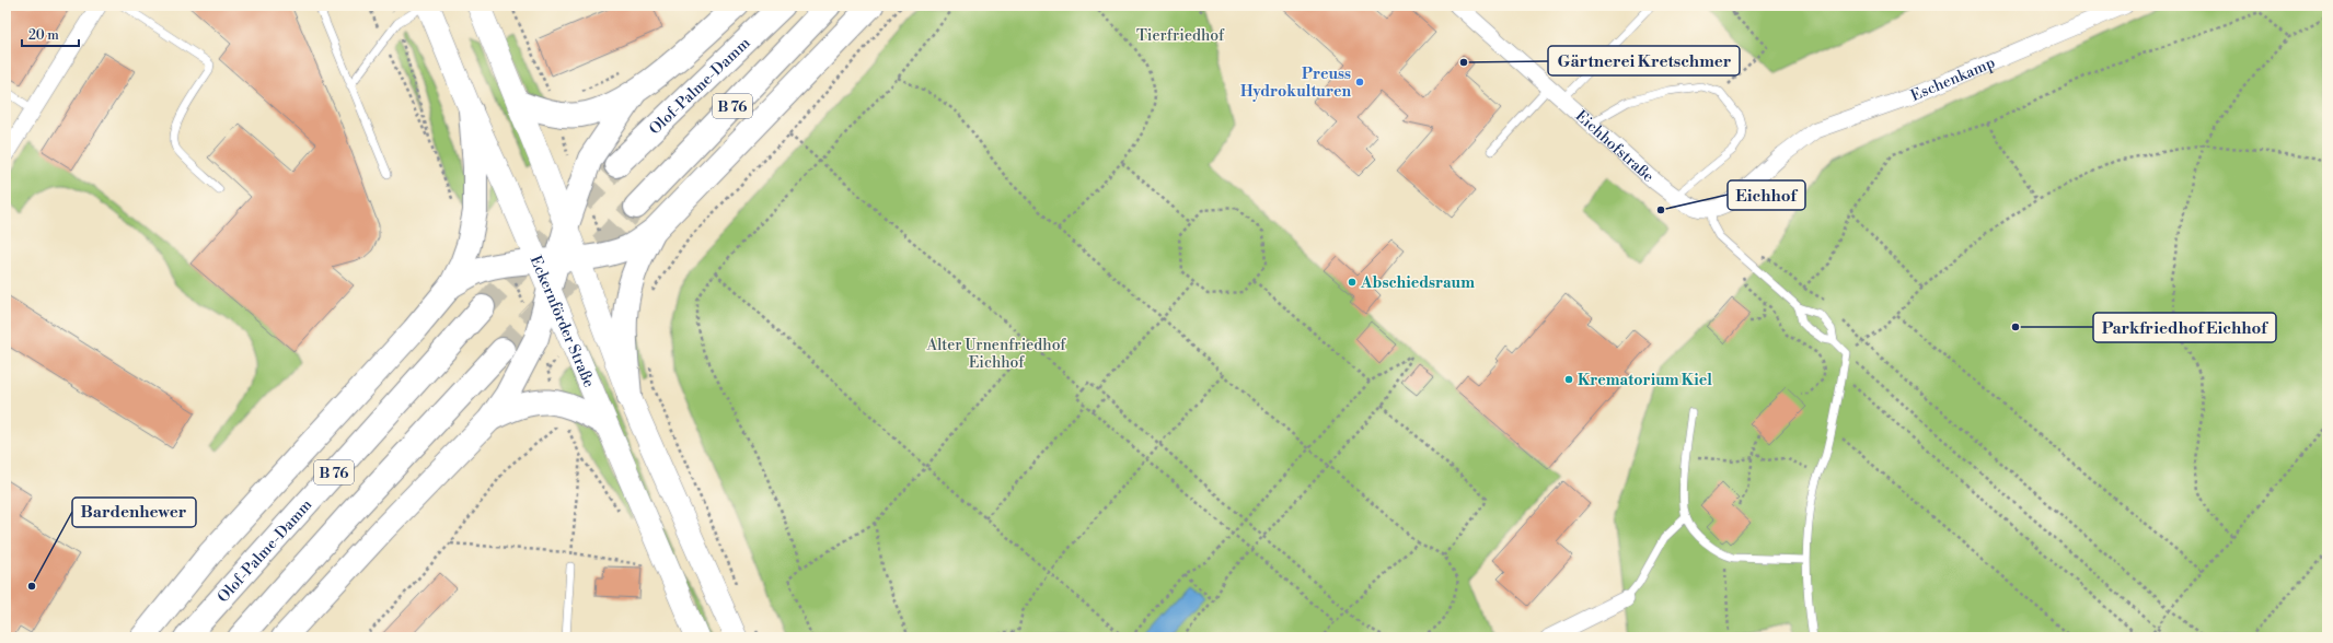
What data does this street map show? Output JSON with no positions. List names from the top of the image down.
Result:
{
  "streets": {
    "highway": ["Olof-Palme-Damm", "B 76"],
    "main road": ["Eckernförder Straße"],
    "street": ["Eschenkamp", "Eichhofstraße"]
  },
  "crossings": [
    ["Eschenkamp", "Eichhofstraße"]
  ],
  "parks": ["Tierfriedhof", "Alter Urnenfriedhof Eichhof"],
  "places": [
    "Gärtnerei Kretschmer",
    "Preuss Hydrokulturen",
    "Eichhof",
    "Abschiedsraum",
    "Parkfriedhof Eichhof",
    "Krematorium Kiel",
    "Bardenhewer"
  ],
  "scale_bar": "20 m"
}
